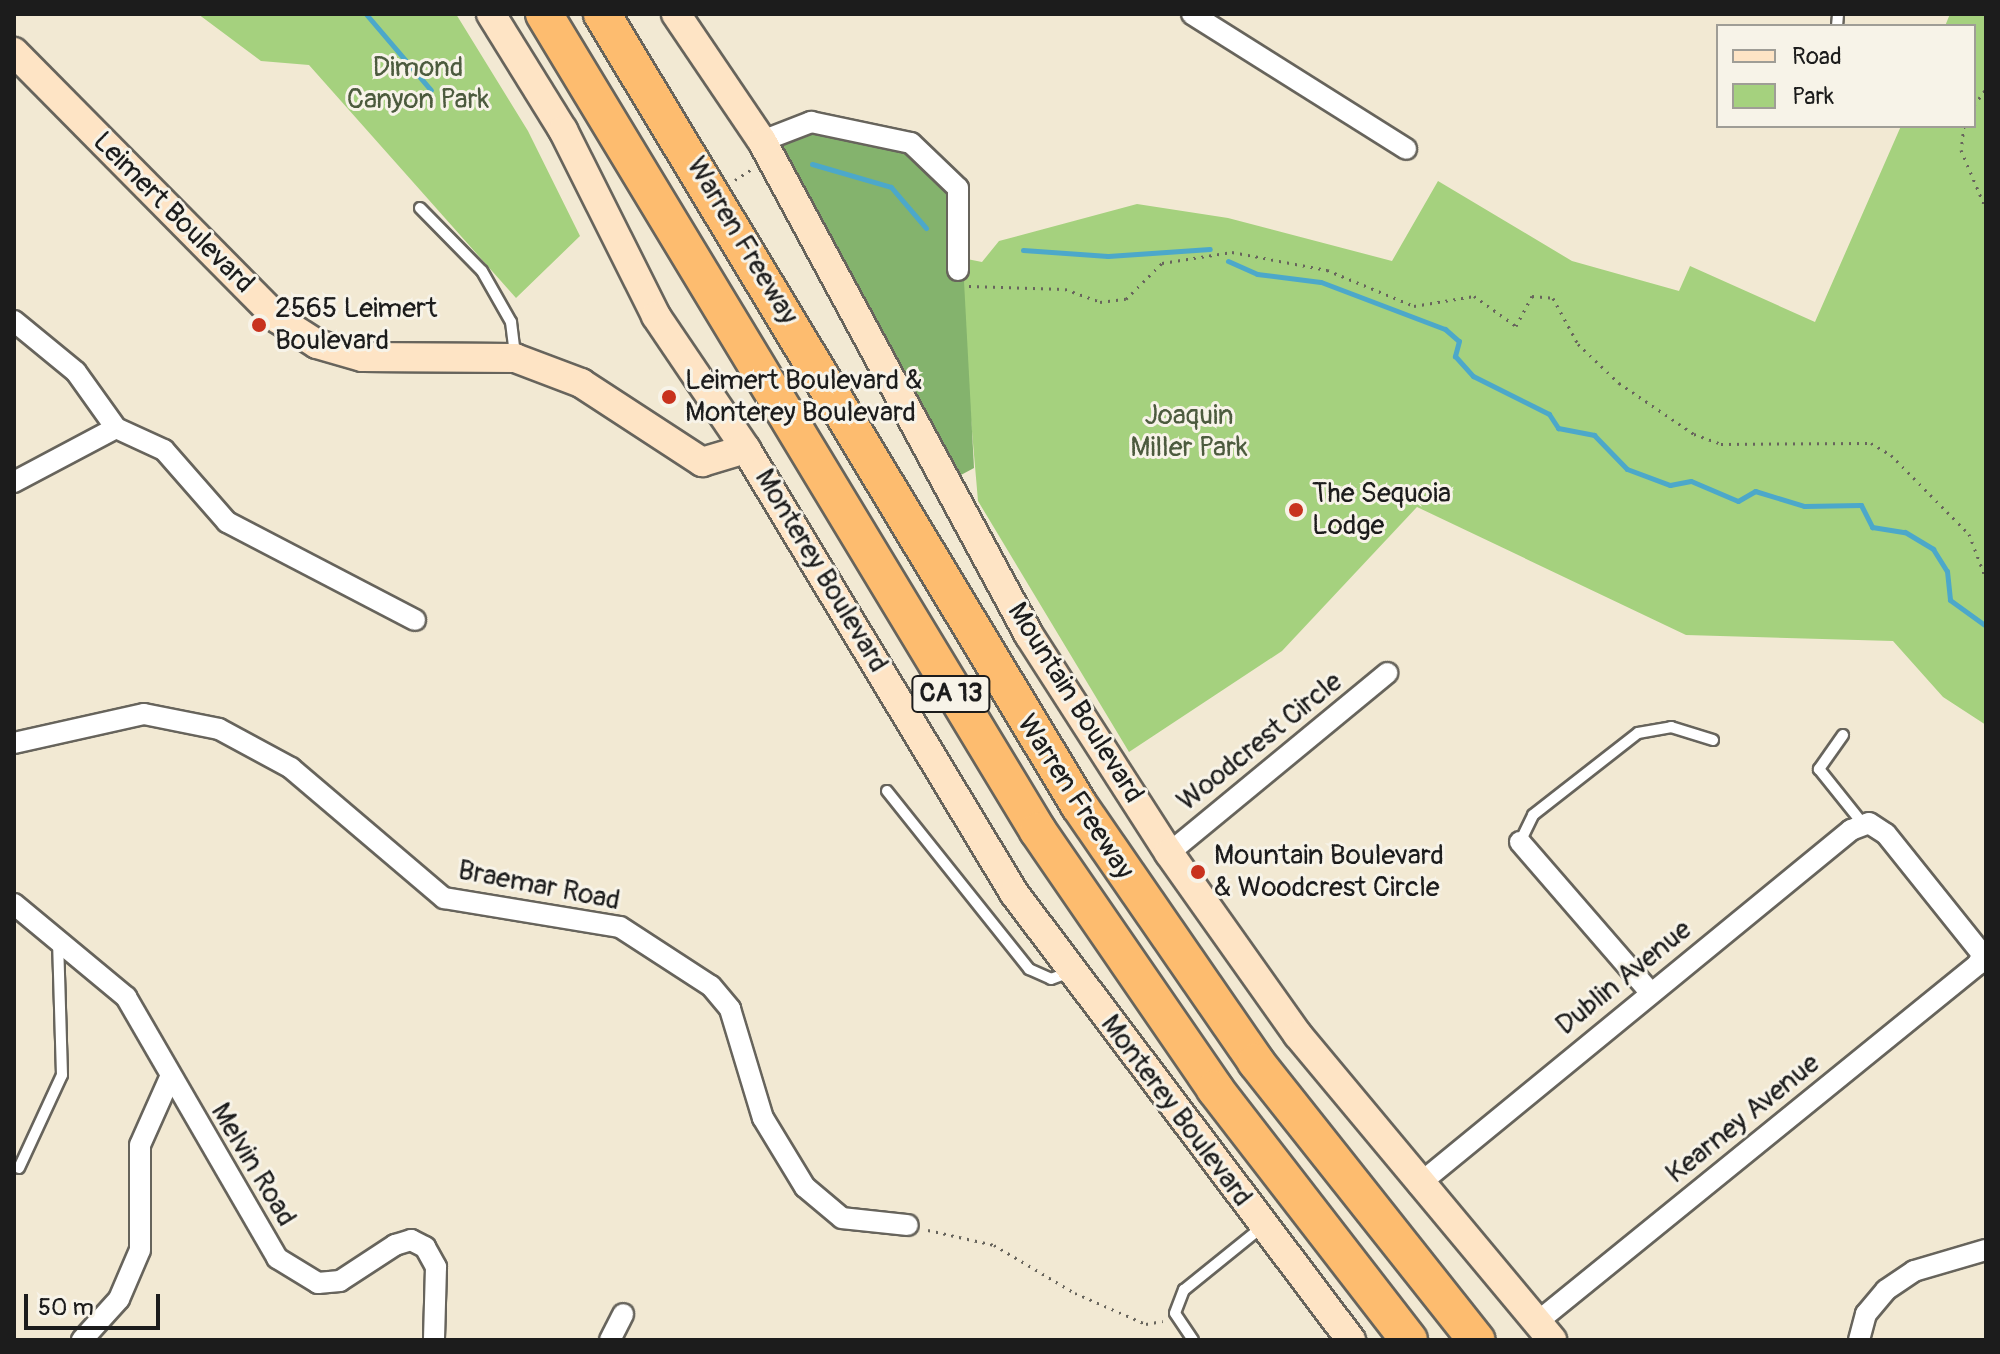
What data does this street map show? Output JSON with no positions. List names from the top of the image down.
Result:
{
  "streets": {
    "highway": ["Warren Freeway", "CA 13"],
    "street": [
      "Leimert Boulevard",
      "Monterey Boulevard",
      "Mountain Boulevard",
      "Woodcrest Circle",
      "Braemar Road",
      "Dublin Avenue",
      "Kearney Avenue",
      "Melvin Road"
    ]
  },
  "crossings": [
    ["Leimert Boulevard", "Monterey Boulevard"],
    ["Mountain Boulevard", "Woodcrest Circle"],
    ["Mountain Boulevard", "Dublin Avenue"],
    ["Mountain Boulevard", "Kearney Avenue"],
    ["Dublin Avenue", "Kearney Avenue"]
  ],
  "parks": ["Dimond Canyon Park", "Joaquin Miller Park"],
  "places": [
    "2565 Leimert Boulevard",
    "Leimert Boulevard & Monterey Boulevard",
    "The Sequoia Lodge",
    "Mountain Boulevard & Woodcrest Circle"
  ],
  "legend": ["Road", "Park"],
  "scale_bar": "50 m"
}
